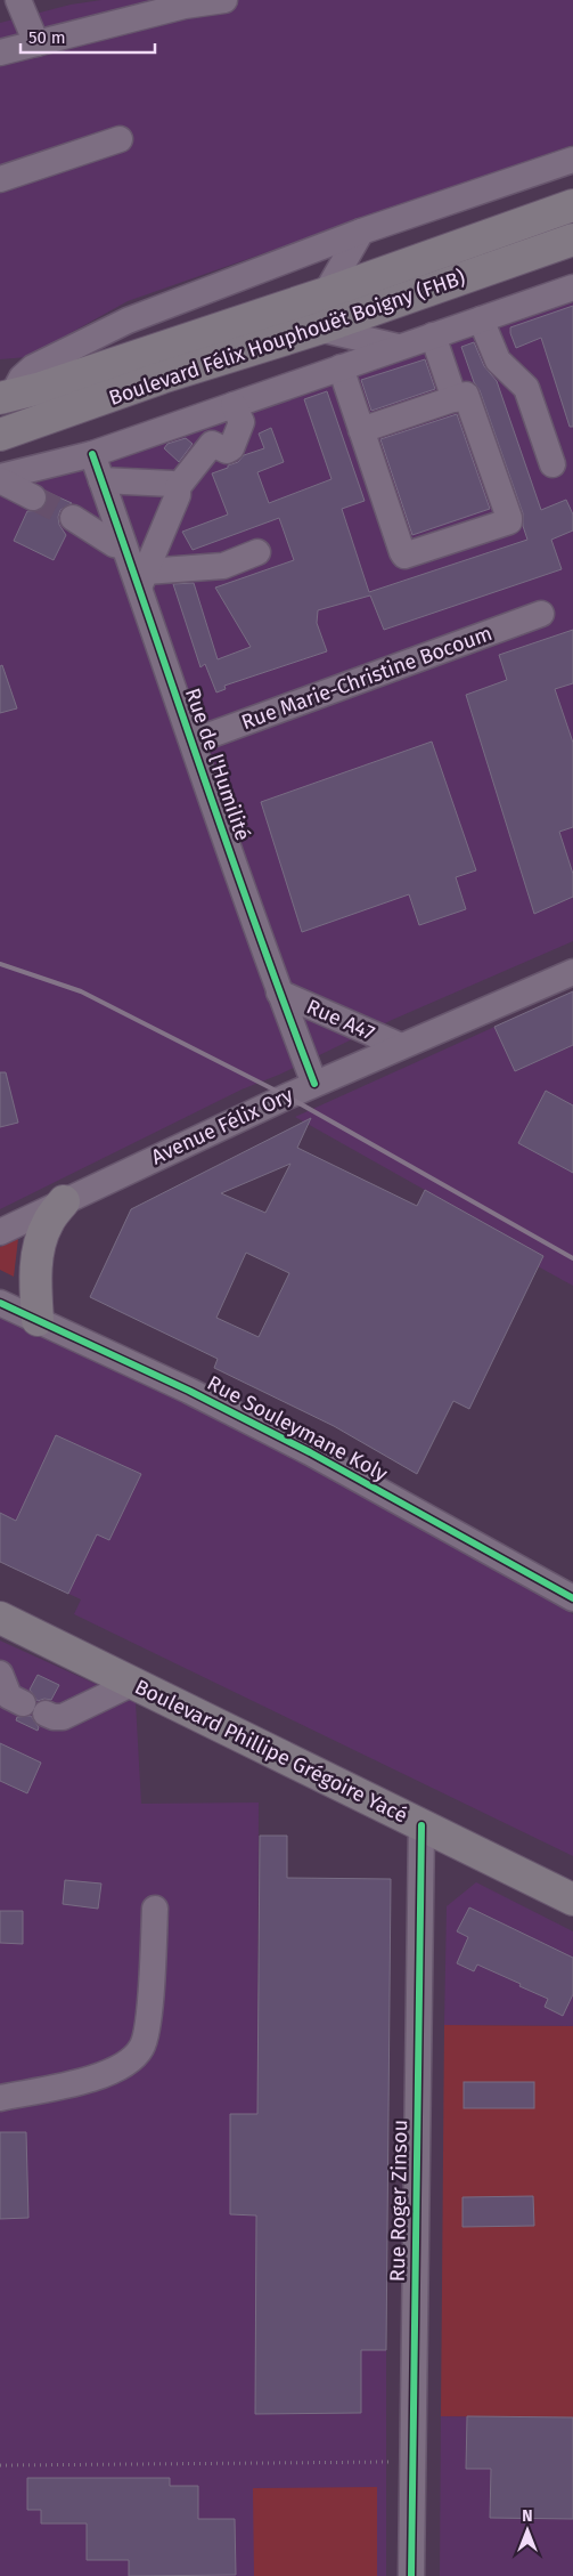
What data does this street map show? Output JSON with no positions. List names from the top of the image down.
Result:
{
  "streets": {
    "main road": ["Boulevard Félix Houphouët Boigny (FHB)", "Boulevard Phillipe Grégoire Yacé"],
    "street": [
      "Rue Marie-Christine Bocoum",
      "Rue de l'Humilité",
      "Rue A47",
      "Avenue Félix Ory",
      "Rue Souleymane Koly",
      "Rue Roger Zinsou"
    ]
  },
  "crossings": [
    ["Rue Marie-Christine Bocoum", "Rue de l'Humilité"],
    ["Rue de l'Humilité", "Rue A47"],
    ["Rue de l'Humilité", "Avenue Félix Ory"],
    ["Rue A47", "Avenue Félix Ory"],
    ["Boulevard Phillipe Grégoire Yacé", "Rue Roger Zinsou"]
  ],
  "scale_bar": "50 m",
  "north": "top"
}
